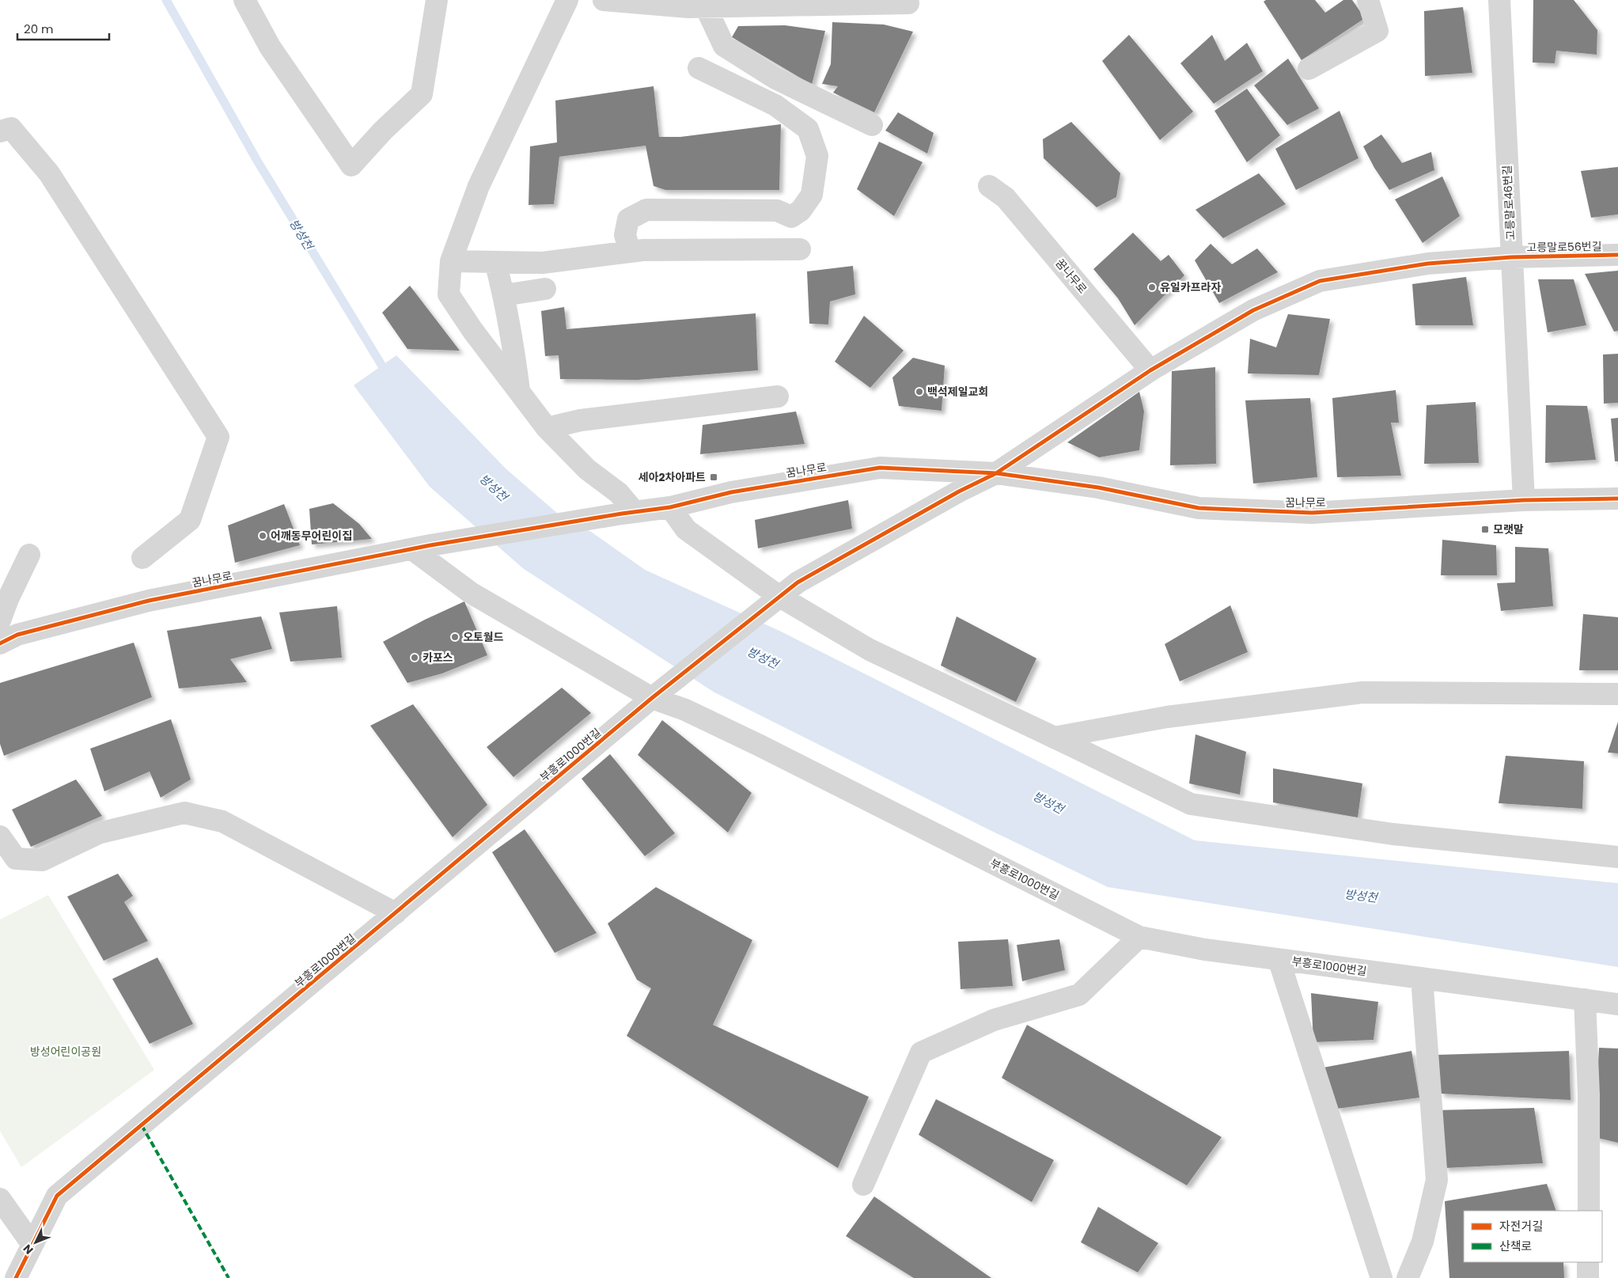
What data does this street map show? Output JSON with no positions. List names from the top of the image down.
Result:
{
  "streets": {
    "street": [
      "고릉말로46번길",
      "고릉말로56번길",
      "꿈나무로",
      "부흥로1000번길"
    ]
  },
  "crossings": [
    ["고릉말로46번길", "고릉말로56번길"],
    ["고릉말로46번길", "꿈나무로"]
  ],
  "water": ["방성천"],
  "parks": ["방성어린이공원"],
  "places": {
    "other": [
      "유일카프라자",
      "백석제일교회",
      "어깨동무어린이집",
      "오토월드",
      "카포스"
    ],
    "transit": ["세아2차아파트", "모랫말"]
  },
  "legend": ["자전거길", "산책로"],
  "scale_bar": "20 m",
  "north": "bottom left"
}
